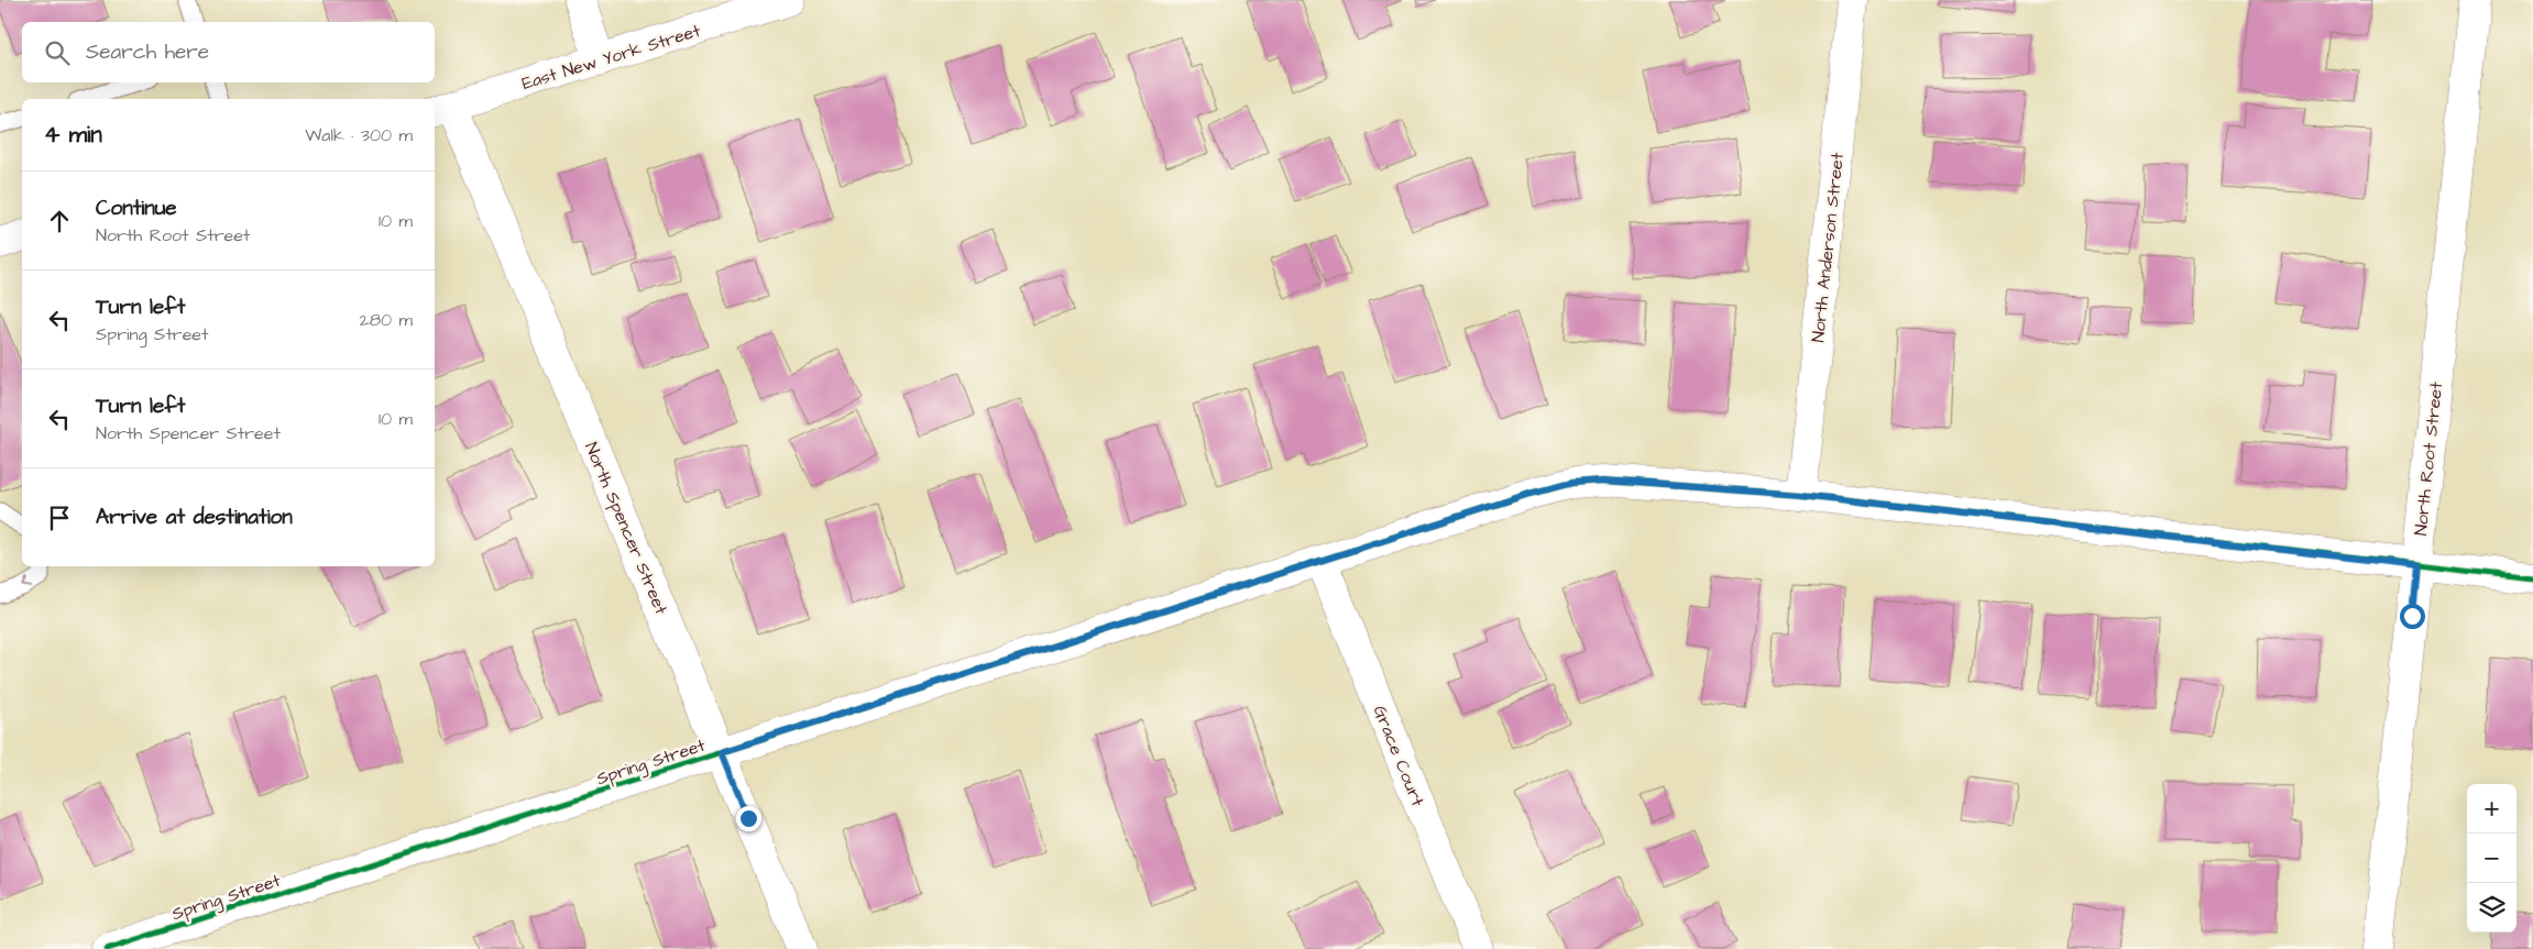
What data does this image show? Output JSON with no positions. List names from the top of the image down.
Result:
{
  "streets": {
    "street": [
      "East New York Street",
      "North Anderson Street",
      "North Root Street",
      "North Spencer Street",
      "Grace Court",
      "Spring Street"
    ]
  },
  "crossings": [
    ["East New York Street", "North Spencer Street"],
    ["North Anderson Street", "Spring Street"],
    ["North Root Street", "Spring Street"],
    ["North Spencer Street", "Spring Street"],
    ["Grace Court", "Spring Street"]
  ],
  "page": {
    "search": "Search here",
    "heading": ["4 min", "Walk · 300 m"],
    "list": [
      ["Continue", "North Root Street", "10 m"],
      ["Turn left", "Spring Street", "280 m"],
      ["Turn left", "North Spencer Street", "10 m"],
      "Arrive at destination"
    ],
    "map_buttons": ["+", "−"]
  }
}
